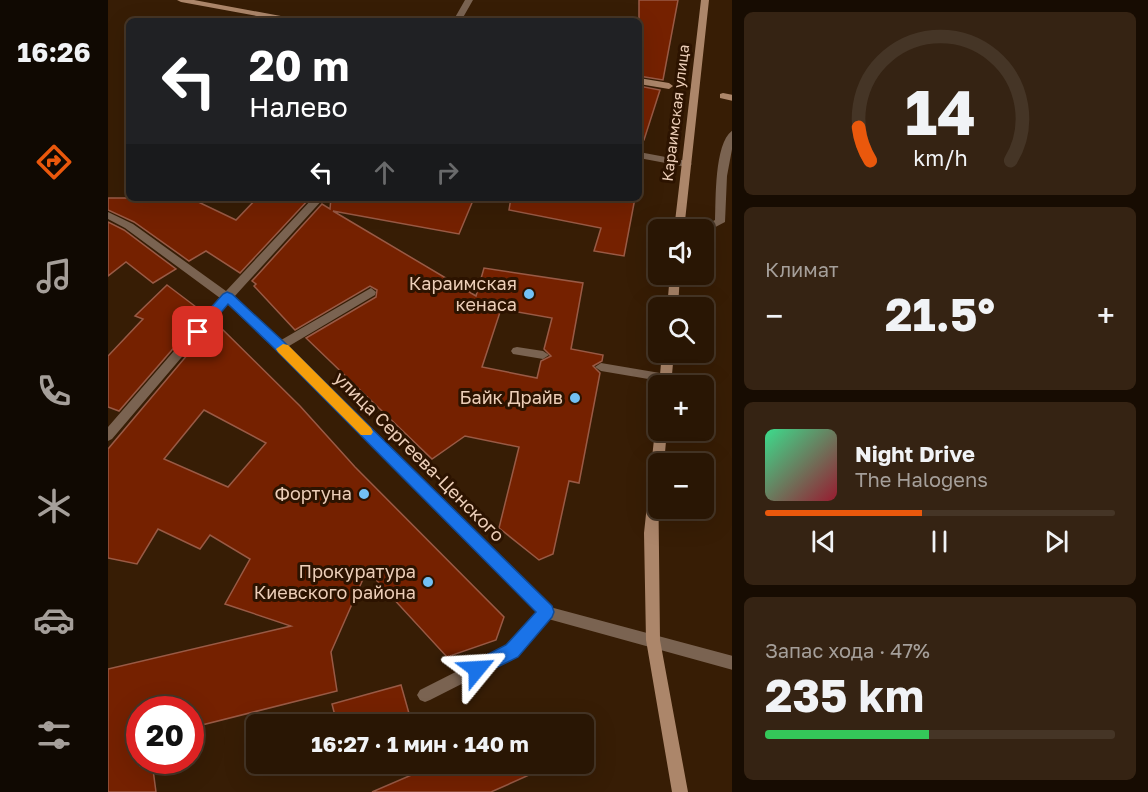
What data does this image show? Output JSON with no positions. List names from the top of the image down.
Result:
{
  "streets": {
    "main road": ["Караимская улица"],
    "street": ["улица Сергеева-Ценского"]
  },
  "places": [
    "Караимская кенаса",
    "Байк Драйв",
    "Фортуна",
    "Прокуратура Киевского района"
  ],
  "page": {
    "tabs": "16:26",
    "turn": ["20 m", "Налево"],
    "tile": [
      "Климат",
      ["Запас хода · 47%", "235 km"]
    ],
    "map_buttons": ["+", "−"],
    "heat": ["−", "21.5°", "+"],
    "song": ["Night Drive", "The Halogens"],
    "limit": "20",
    "trip": "16:27 · 1 мин · 140 m",
    "gauge": ["14", "km/h"]
  }
}
